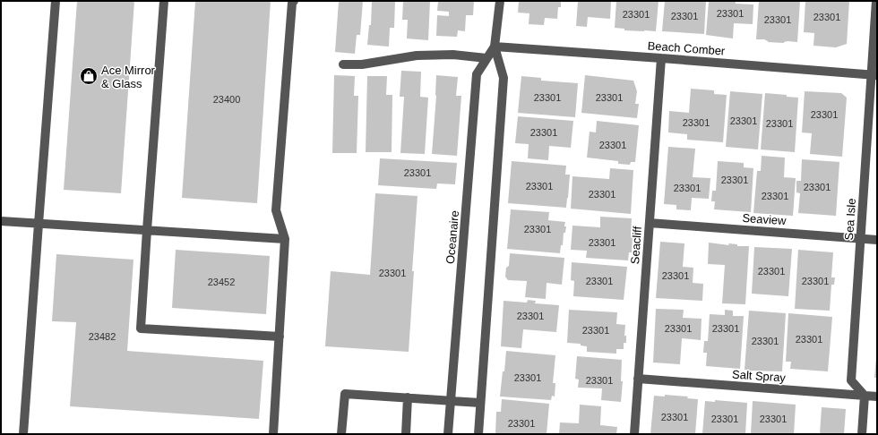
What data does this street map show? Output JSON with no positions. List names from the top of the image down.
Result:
{
  "streets": {
    "street": [
      "Beach Comber",
      "Seaview",
      "Sea Isle",
      "Oceanaire",
      "Seacliff",
      "Salt Spray"
    ]
  },
  "crossings": [
    ["Beach Comber", "Sea Isle"],
    ["Beach Comber", "Oceanaire"],
    ["Beach Comber", "Seacliff"],
    ["Seaview", "Sea Isle"],
    ["Seaview", "Seacliff"],
    ["Sea Isle", "Salt Spray"],
    ["Seacliff", "Salt Spray"]
  ],
  "places": {
    "shop": ["Ace Mirror & Glass"]
  },
  "house_numbers": [
    "23301",
    "23301",
    "23301",
    "23301",
    "23301",
    "23301",
    "23301",
    "23400",
    "23301",
    "23301",
    "23301",
    "23301",
    "23301",
    "23301",
    "23301",
    "23301",
    "23301",
    "23301",
    "23301",
    "23301",
    "23301",
    "23301",
    "23301",
    "23301",
    "23301",
    "23301",
    "23301",
    "23301",
    "23452",
    "23301",
    "23301",
    "23301",
    "23301",
    "23482",
    "23301",
    "23301",
    "23301",
    "23301",
    "23301",
    "23301",
    "23301",
    "23301"
  ]
}
